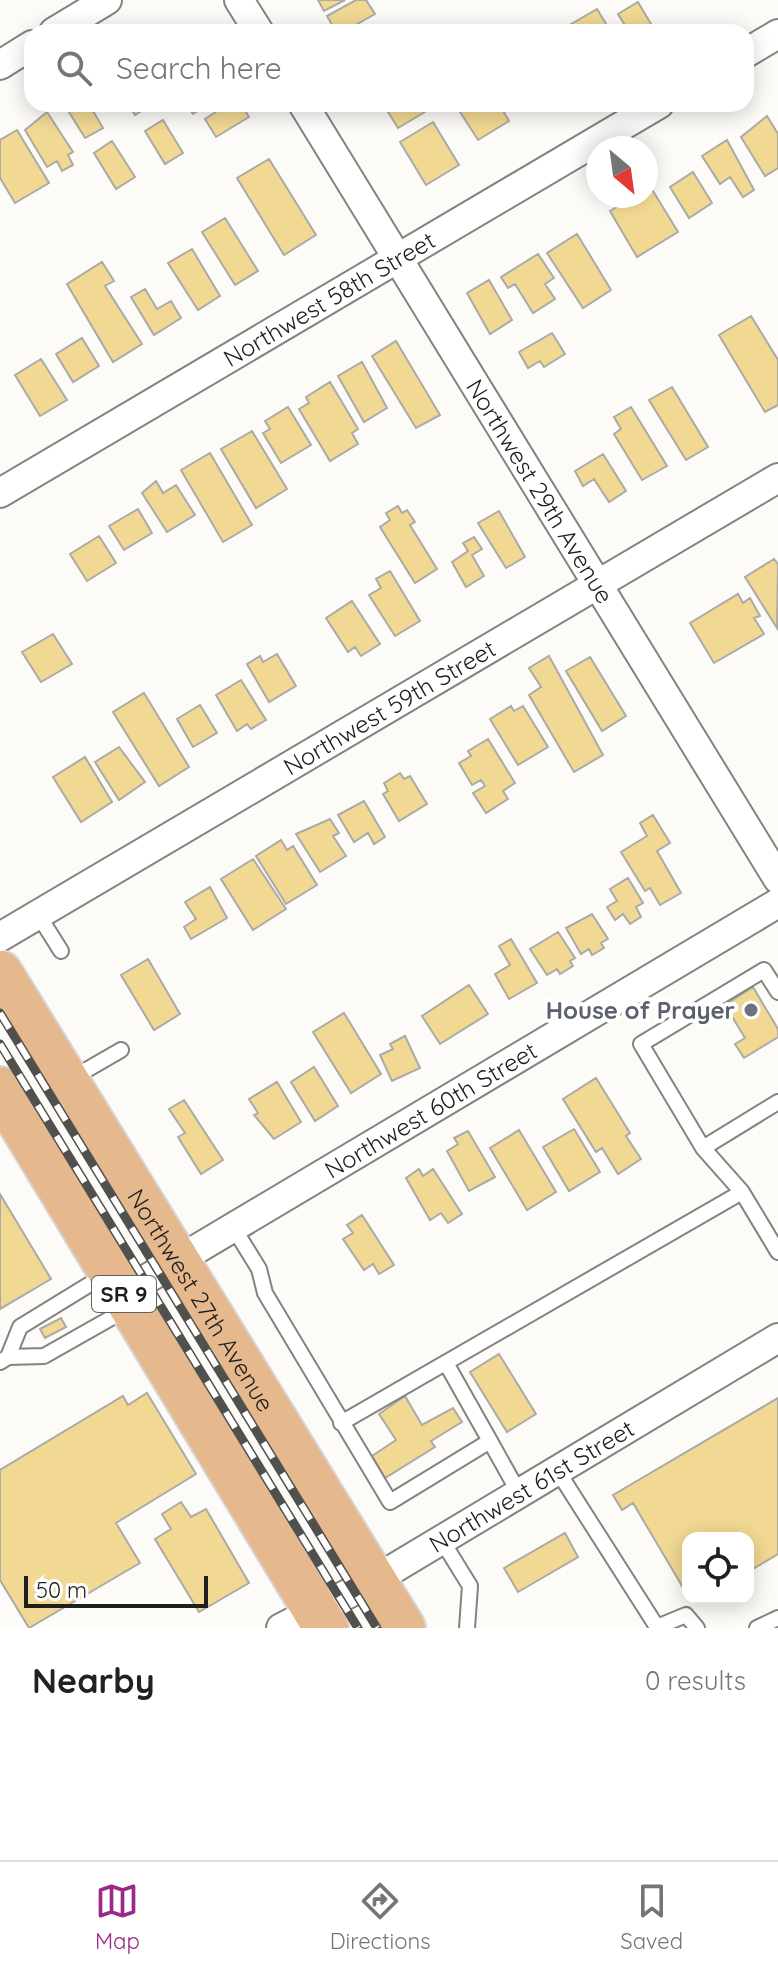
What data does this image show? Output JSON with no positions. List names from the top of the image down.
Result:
{
  "streets": {
    "main road": ["SR 9", "Northwest 27th Avenue"],
    "street": [
      "Northwest 58th Street",
      "Northwest 29th Avenue",
      "Northwest 59th Street",
      "Northwest 60th Street",
      "Northwest 61st Street"
    ]
  },
  "crossings": [
    ["Northwest 58th Street", "Northwest 29th Avenue"],
    ["Northwest 29th Avenue", "Northwest 59th Street"],
    ["Northwest 60th Street", "SR 9"],
    ["Northwest 60th Street", "Northwest 27th Avenue"],
    ["SR 9", "Northwest 61st Street"],
    ["Northwest 27th Avenue", "Northwest 61st Street"]
  ],
  "places": ["House of Prayer"],
  "scale_bar": "50 m",
  "north": "bottom right",
  "page": {
    "search": "Search here",
    "scale": "50 m",
    "heading": ["Nearby", "0 results"],
    "nav": ["Map", "Directions", "Saved"]
  }
}
